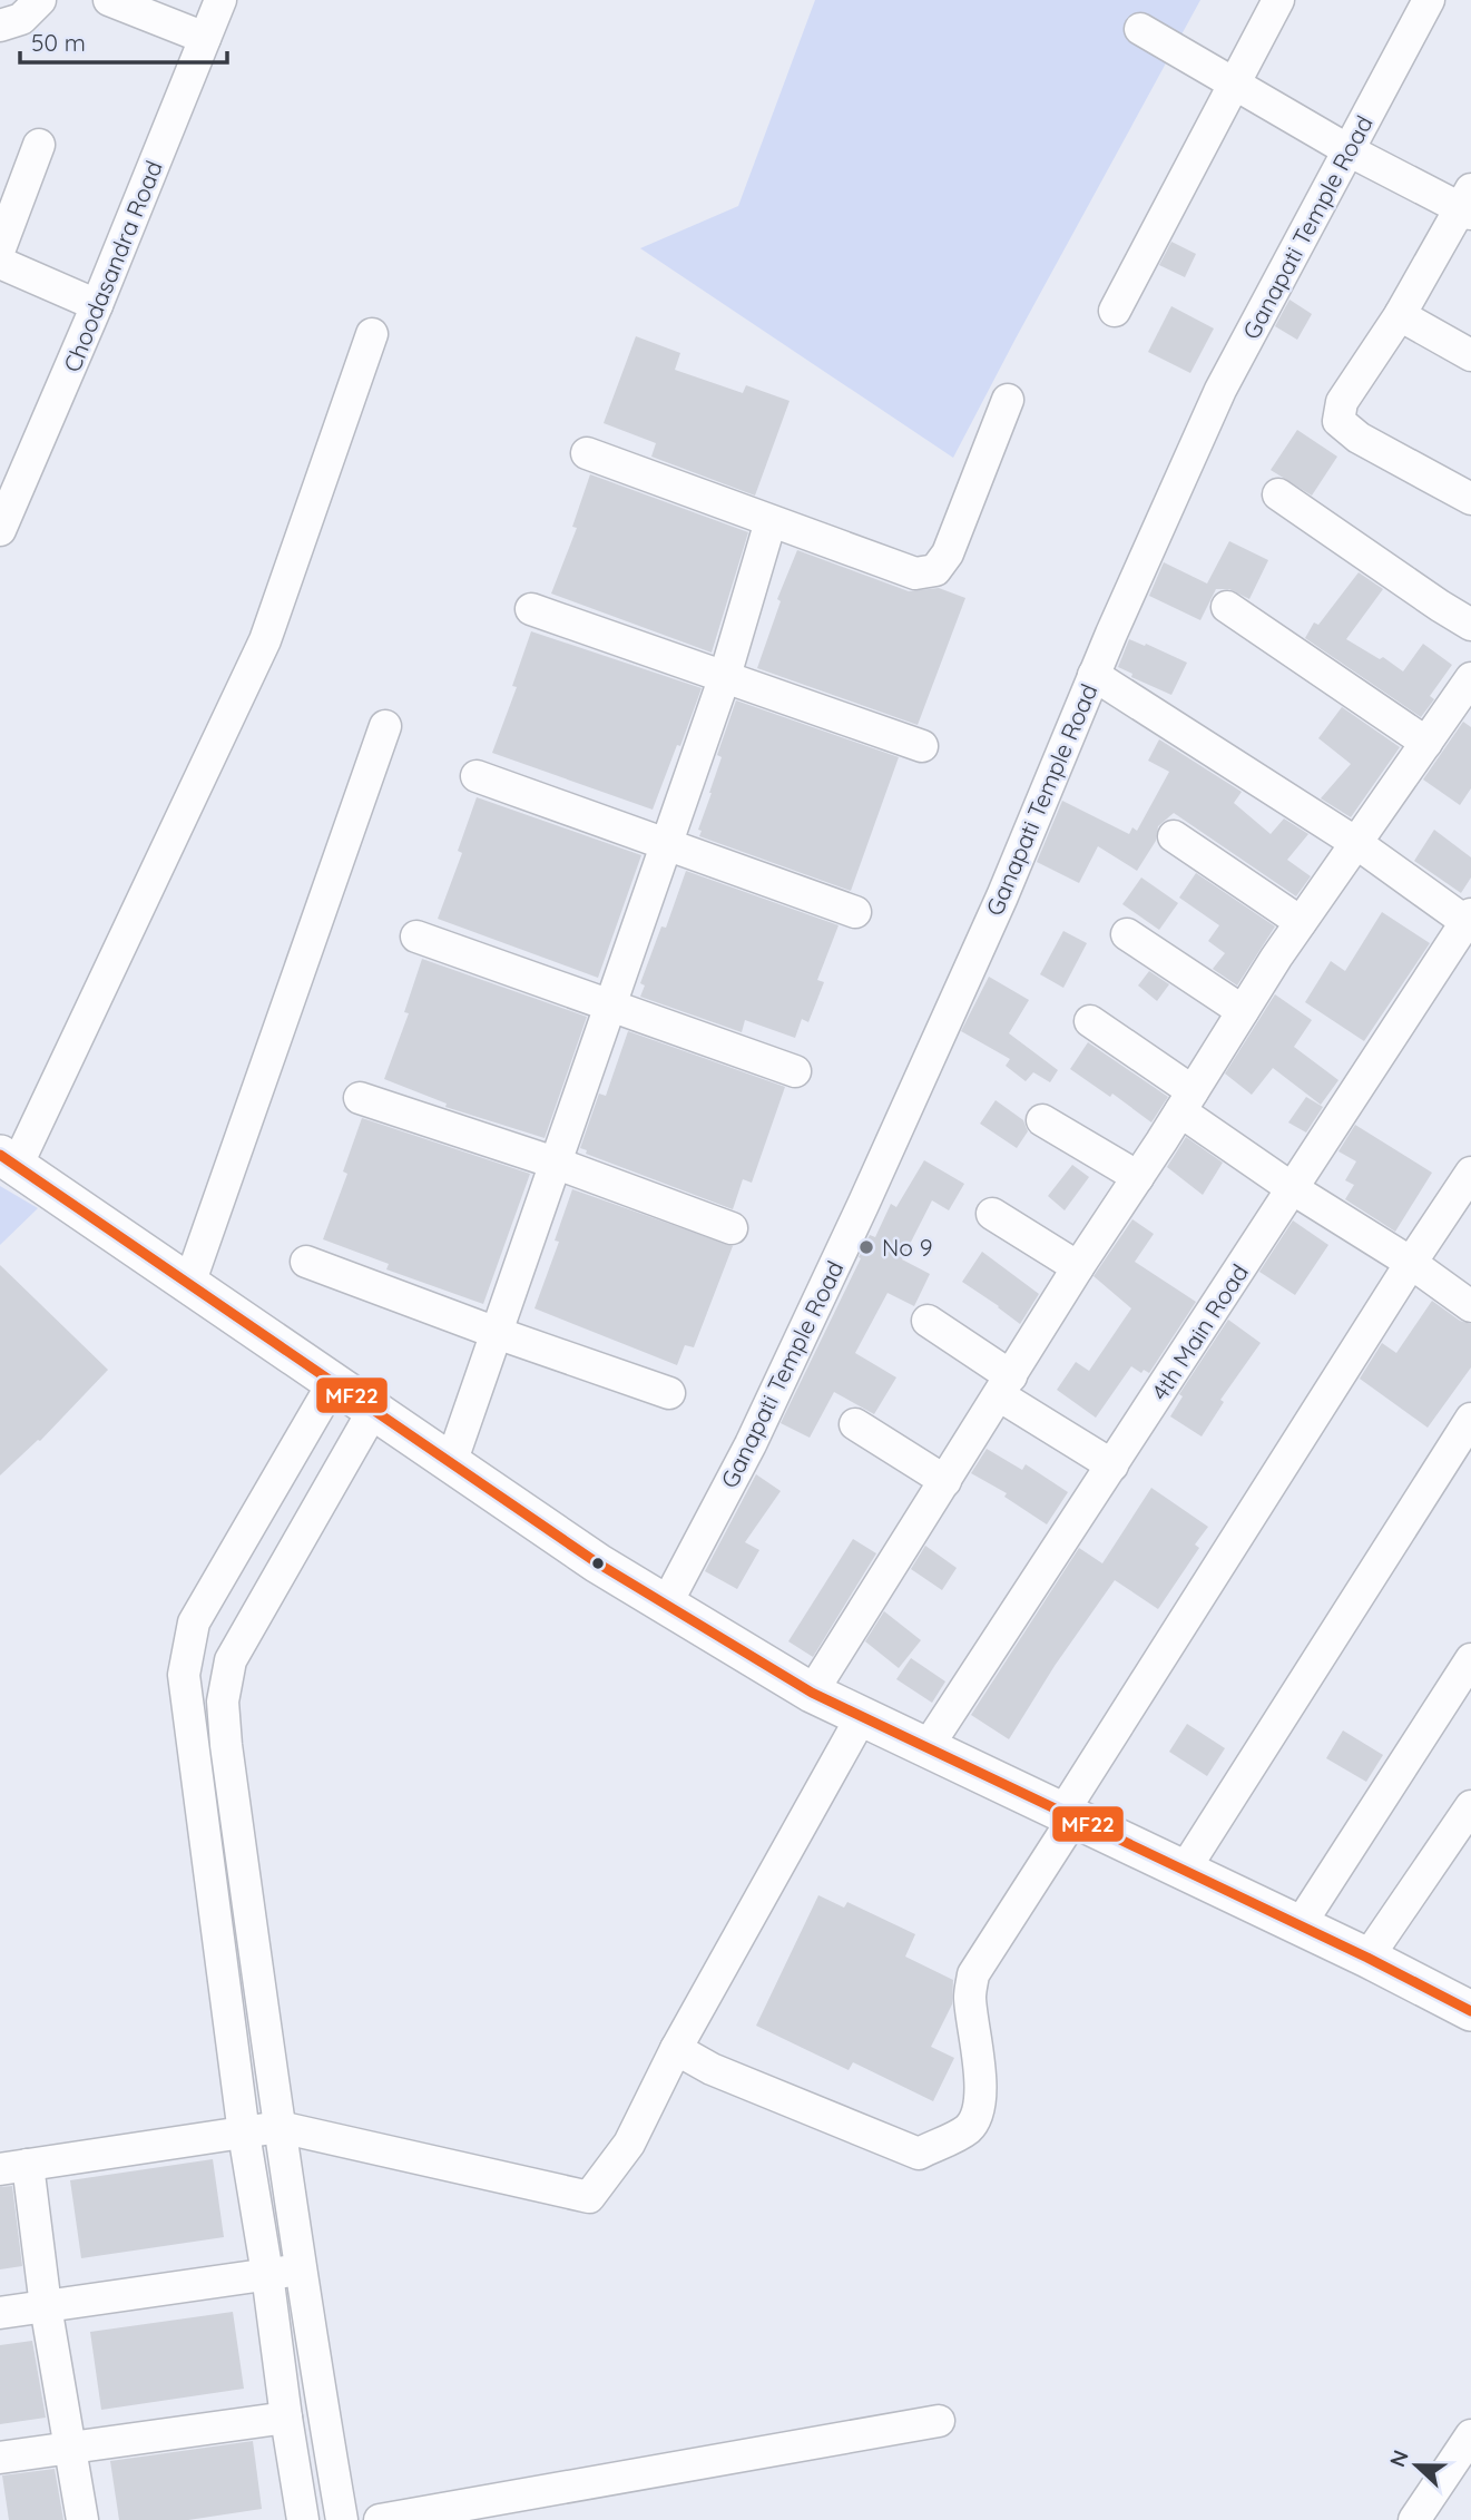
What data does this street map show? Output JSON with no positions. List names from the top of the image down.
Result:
{
  "streets": {
    "street": ["Ganapati Temple Road", "Choodasandra Road", "4th Main Road"]
  },
  "places": ["No 9"],
  "lines": ["transit line MF22"],
  "scale_bar": "50 m",
  "north": "left"
}
